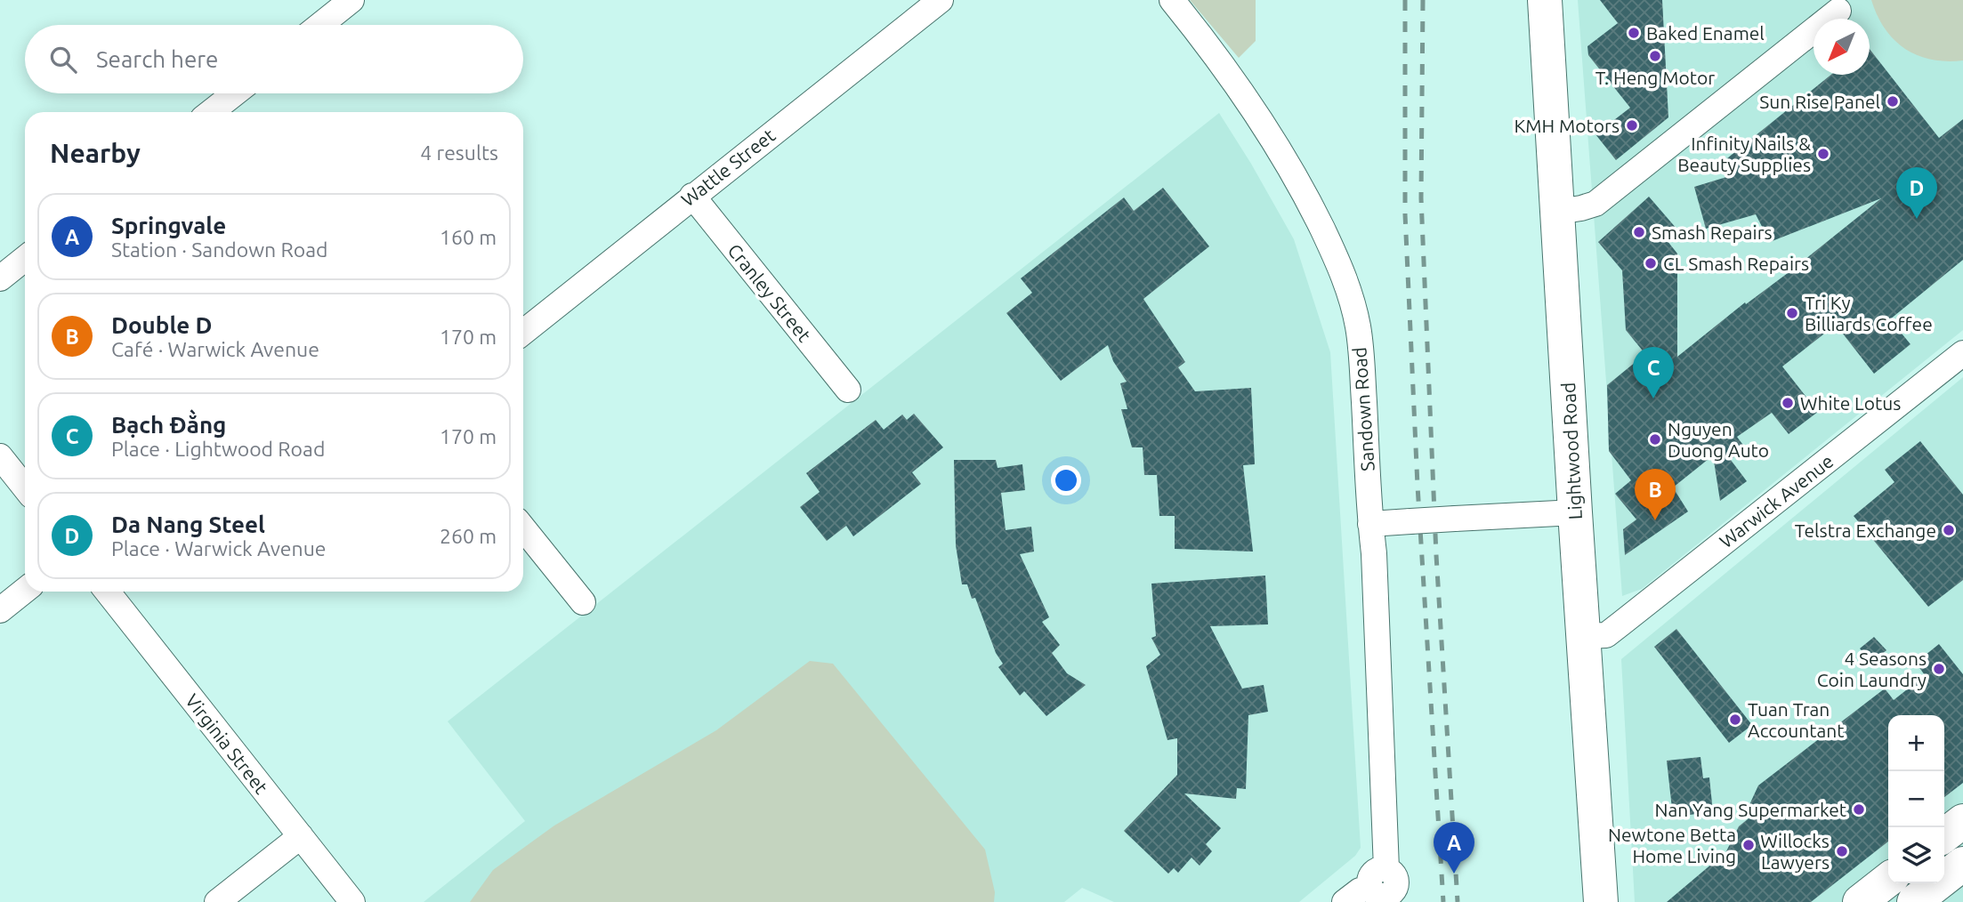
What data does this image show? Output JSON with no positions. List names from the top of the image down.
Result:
{
  "streets": {
    "main road": ["Lightwood Road"],
    "street": [
      "Wattle Street",
      "Cranley Street",
      "Sandown Road",
      "Warwick Avenue",
      "Virginia Street"
    ]
  },
  "crossings": [
    ["Wattle Street", "Cranley Street"],
    ["Lightwood Road", "Warwick Avenue"]
  ],
  "places": [
    "Baked Enamel",
    "T. Heng Motor",
    "Sun Rise Panel",
    "KMH Motors",
    "Infinity Nails & Beauty Supplies",
    "Smash Repairs",
    "CL Smash Repairs",
    "Tri Ky Billiards Coffee",
    "White Lotus",
    "Nguyen Duong Auto",
    "Telstra Exchange",
    "4 Seasons Coin Laundry",
    "Tuan Tran Accountant",
    "Nan Yang Supermarket",
    "Newtone Betta Home Living",
    "Willocks Lawyers"
  ],
  "north": "bottom left",
  "page": {
    "search": "Search here",
    "heading": ["Nearby", "4 results"],
    "pins": [
      "D",
      "C",
      "B",
      "A"
    ],
    "list": [
      {
        "mark": "A",
        "name": "Springvale",
        "note": "Station · Sandown Road",
        "value": "160 m"
      },
      {
        "mark": "B",
        "name": "Double D",
        "note": "Café · Warwick Avenue",
        "value": "170 m"
      },
      {
        "mark": "C",
        "name": "Bạch Đằng",
        "note": "Place · Lightwood Road",
        "value": "170 m"
      },
      {
        "mark": "D",
        "name": "Da Nang Steel",
        "note": "Place · Warwick Avenue",
        "value": "260 m"
      }
    ],
    "map_buttons": ["+", "−"]
  }
}
